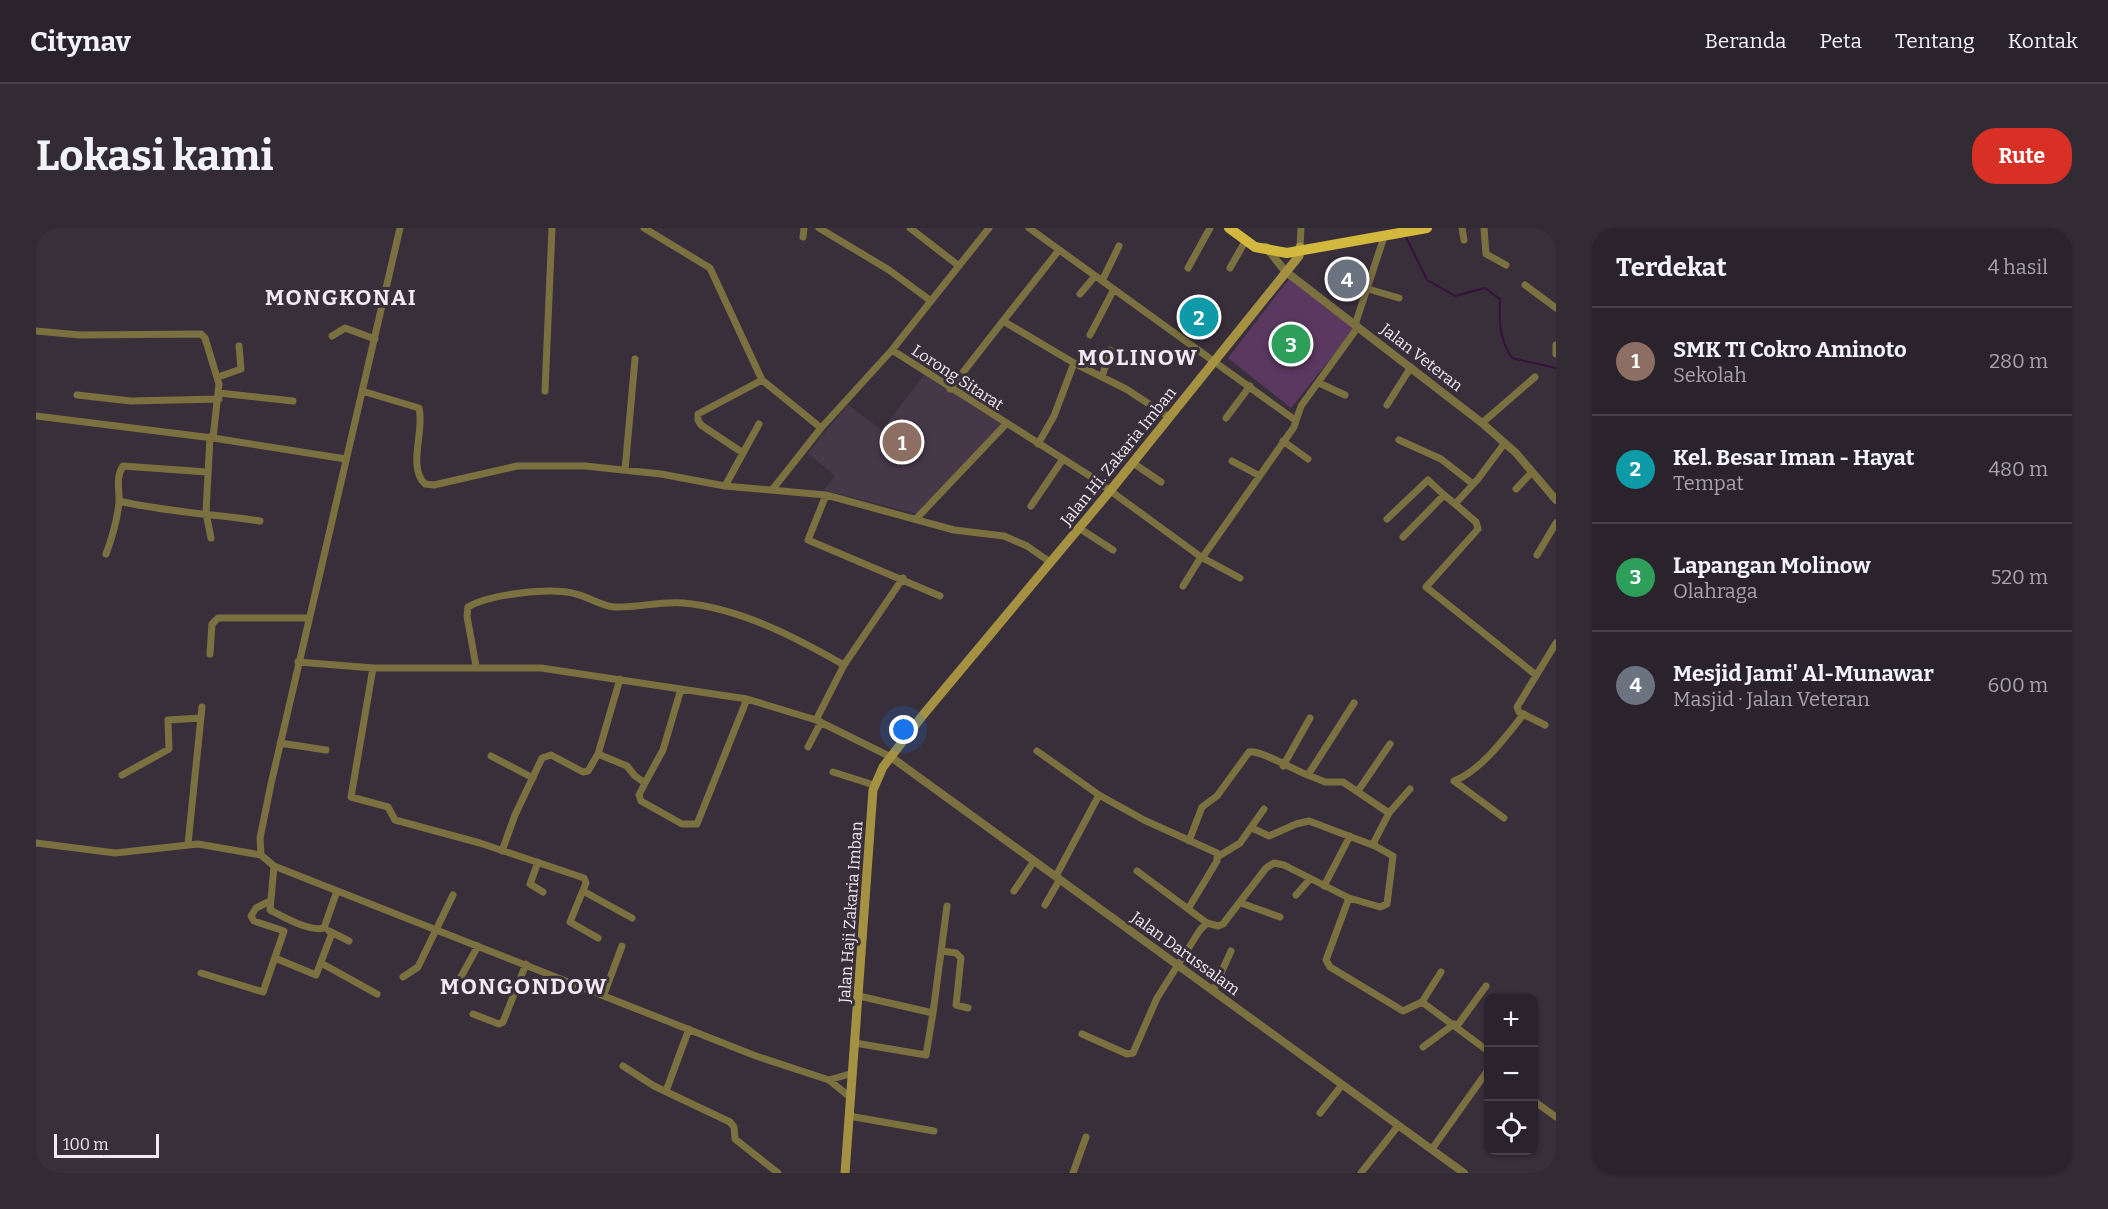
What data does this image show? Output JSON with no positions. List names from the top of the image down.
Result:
{
  "streets": {
    "main road": ["Jalan Hi. Zakaria Imban", "Jalan Haji Zakaria Imban"],
    "street": ["Jalan Veteran", "Lorong Sitarat", "Jalan Darussalam"]
  },
  "crossings": [
    ["Jalan Veteran", "Jalan Hi. Zakaria Imban"],
    ["Lorong Sitarat", "Jalan Hi. Zakaria Imban"],
    ["Jalan Hi. Zakaria Imban", "Jalan Haji Zakaria Imban"],
    ["Jalan Haji Zakaria Imban", "Jalan Darussalam"]
  ],
  "districts": ["MONGKONAI", "MOLINOW", "MONGONDOW"],
  "scale_bar": "100 m",
  "page": {
    "header": "Citynav",
    "nav": [
      "Beranda",
      "Peta",
      "Tentang",
      "Kontak"
    ],
    "buttons": "Rute",
    "title": "Lokasi kami",
    "heading": ["Terdekat", "4 hasil"],
    "pins": [
      "4",
      "2",
      "3",
      "1"
    ],
    "list": [
      {
        "mark": "1",
        "name": "SMK TI Cokro Aminoto",
        "note": "Sekolah",
        "value": "280 m"
      },
      {
        "mark": "2",
        "name": "Kel. Besar Iman - Hayat",
        "note": "Tempat",
        "value": "480 m"
      },
      {
        "mark": "3",
        "name": "Lapangan Molinow",
        "note": "Olahraga",
        "value": "520 m"
      },
      {
        "mark": "4",
        "name": "Mesjid Jami' Al-Munawar",
        "note": "Masjid · Jalan Veteran",
        "value": "600 m"
      }
    ],
    "map_buttons": ["+", "−"],
    "scale": "100 m"
  }
}
